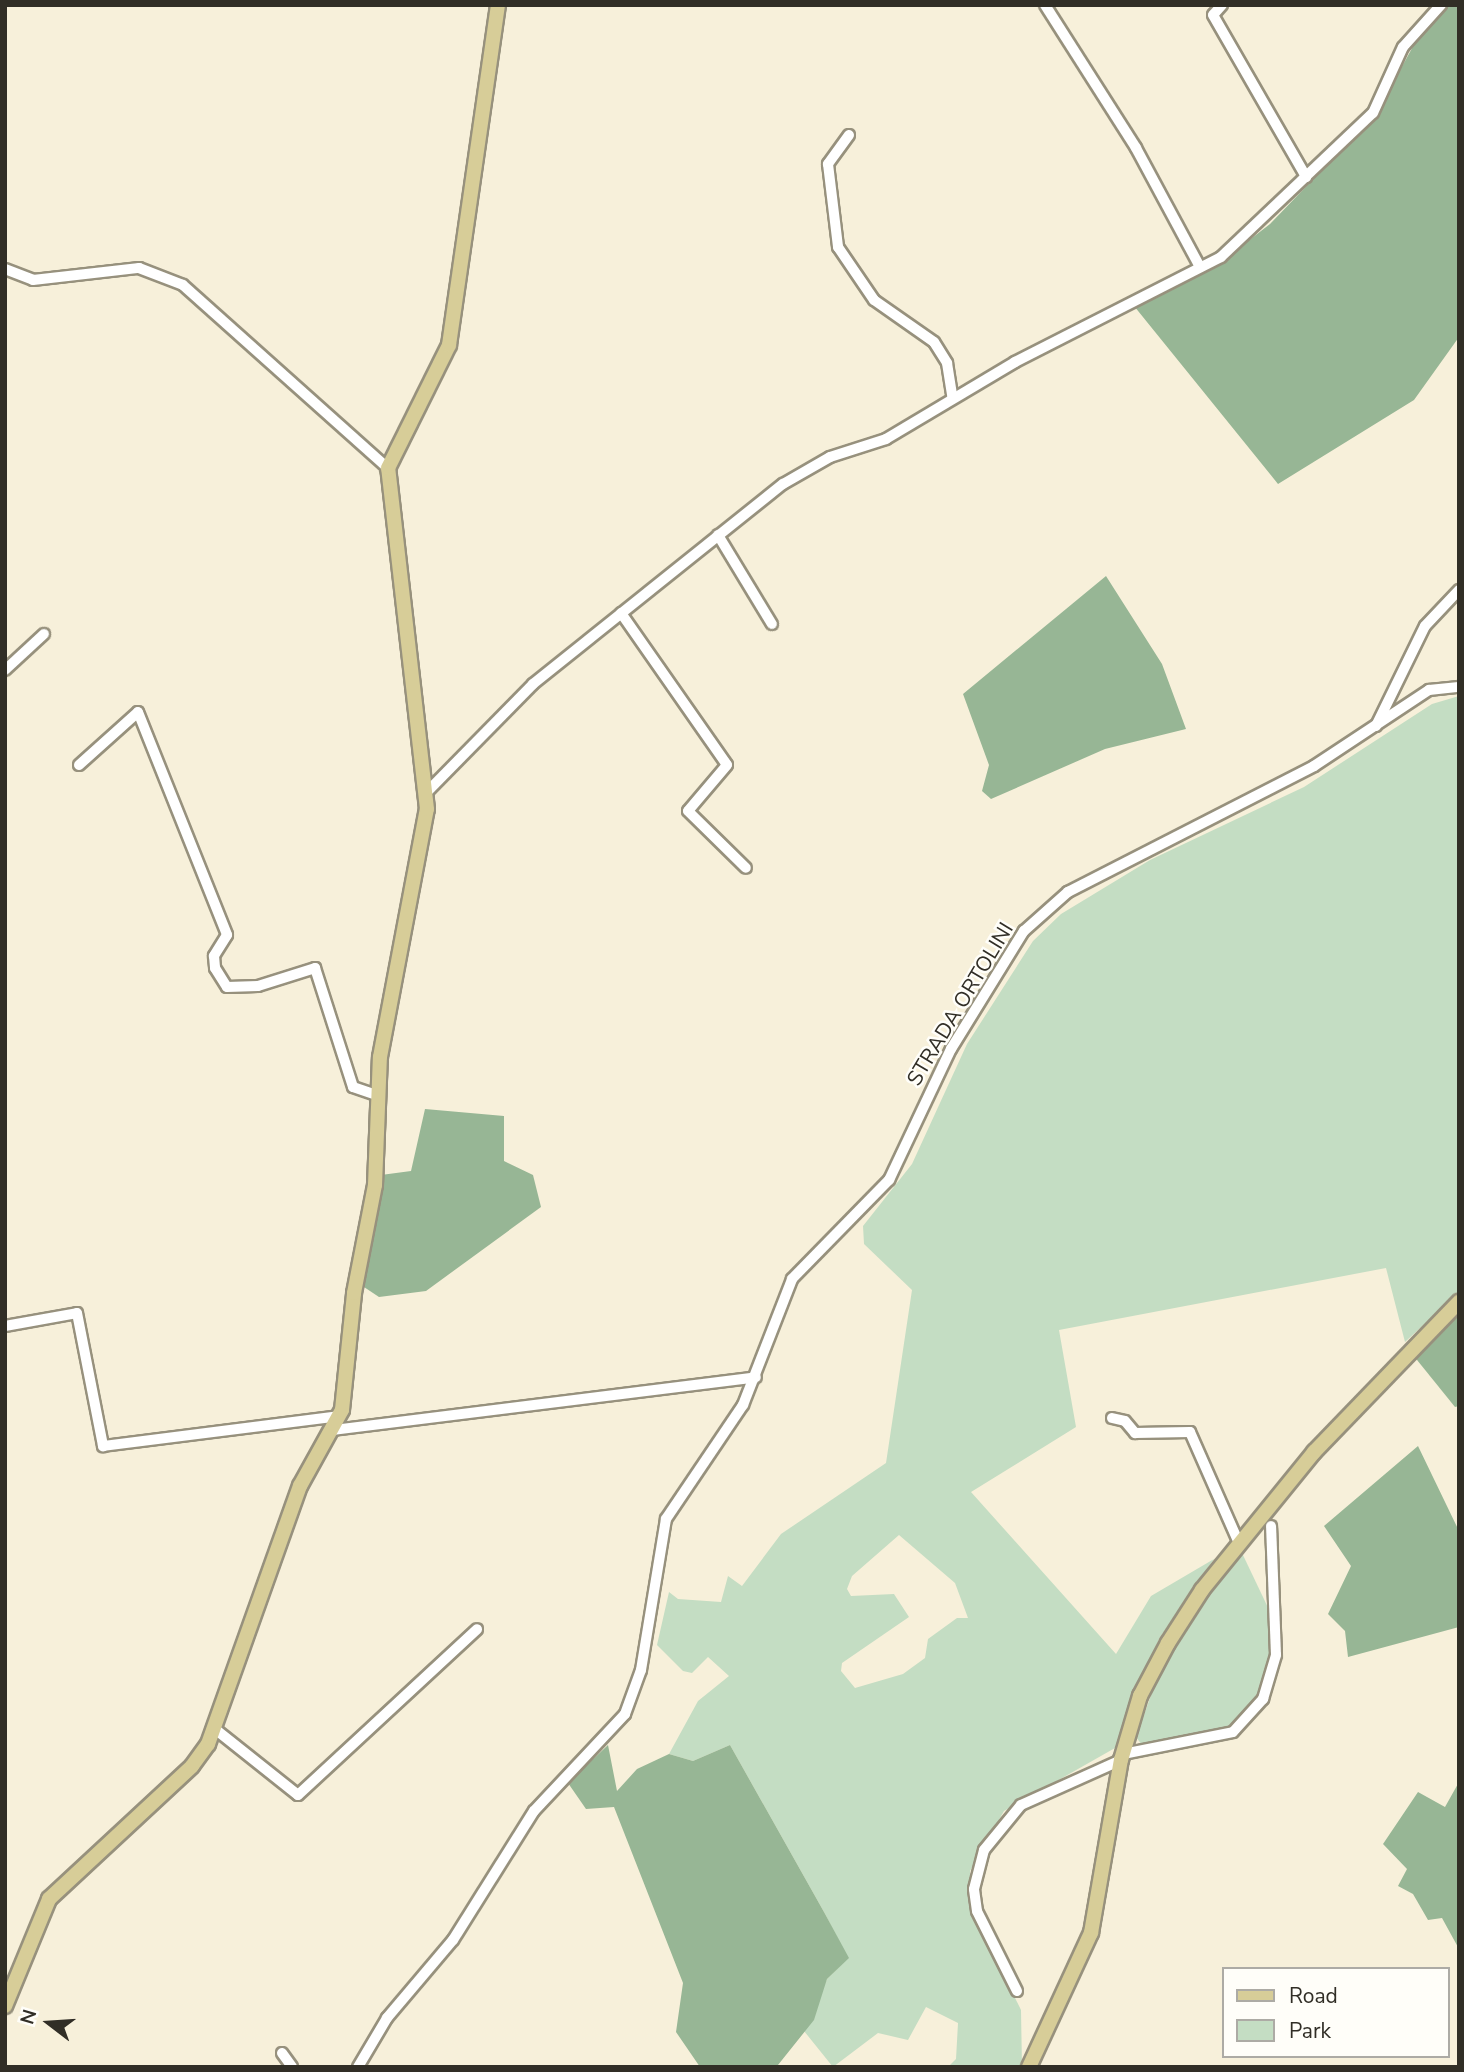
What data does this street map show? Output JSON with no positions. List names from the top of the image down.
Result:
{
  "streets": {
    "street": ["STRADA ORTOLINI"]
  },
  "legend": ["Road", "Park"],
  "north": "left"
}
